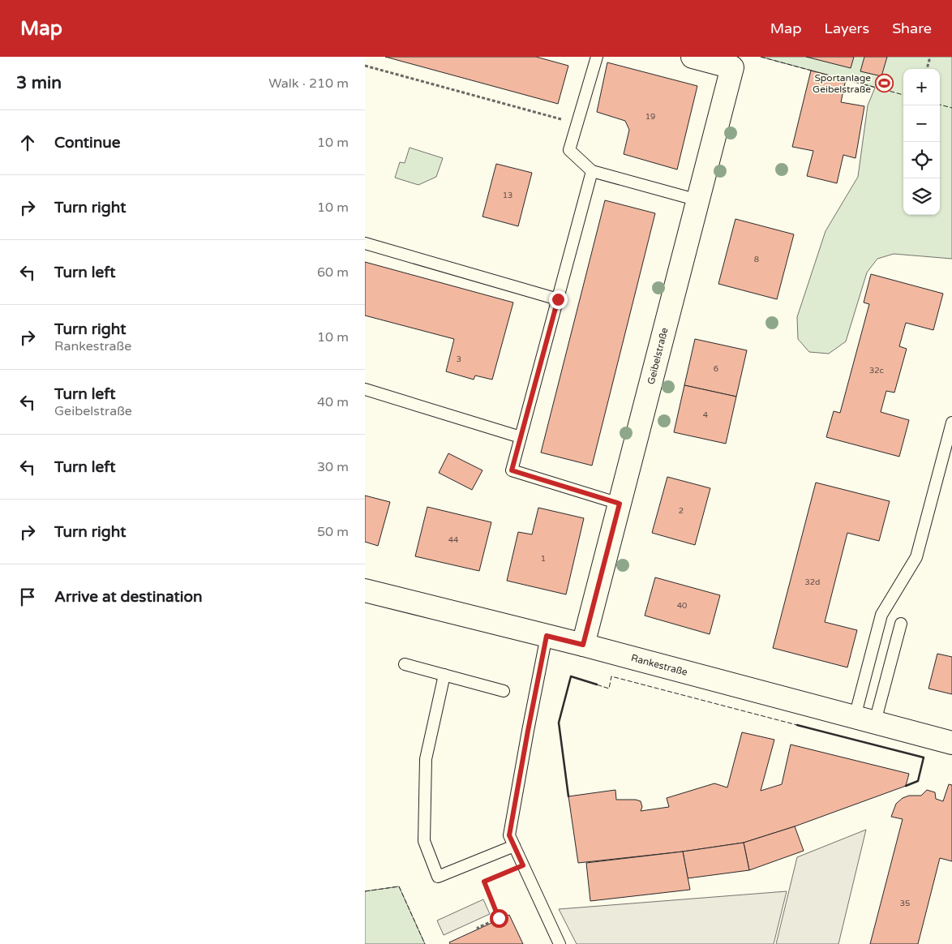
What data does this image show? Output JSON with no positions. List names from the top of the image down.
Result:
{
  "streets": {
    "street": ["Geibelstraße", "Rankestraße"]
  },
  "crossings": [
    ["Geibelstraße", "Rankestraße"]
  ],
  "places": {
    "sports": ["Sportanlage Geibelstraße"]
  },
  "house_numbers": [
    "19",
    "13",
    "8",
    "3",
    "6",
    "32c",
    "4",
    "2",
    "44",
    "1",
    "32d",
    "40",
    "35"
  ],
  "page": {
    "header": "Map",
    "nav": ["Map", "Layers", "Share"],
    "heading": ["3 min", "Walk · 210 m"],
    "map_buttons": ["+", "−"],
    "list": [
      ["Continue", "10 m"],
      ["Turn right", "10 m"],
      ["Turn left", "60 m"],
      ["Turn right", "Rankestraße", "10 m"],
      ["Turn left", "Geibelstraße", "40 m"],
      ["Turn left", "30 m"],
      ["Turn right", "50 m"],
      "Arrive at destination"
    ]
  }
}
